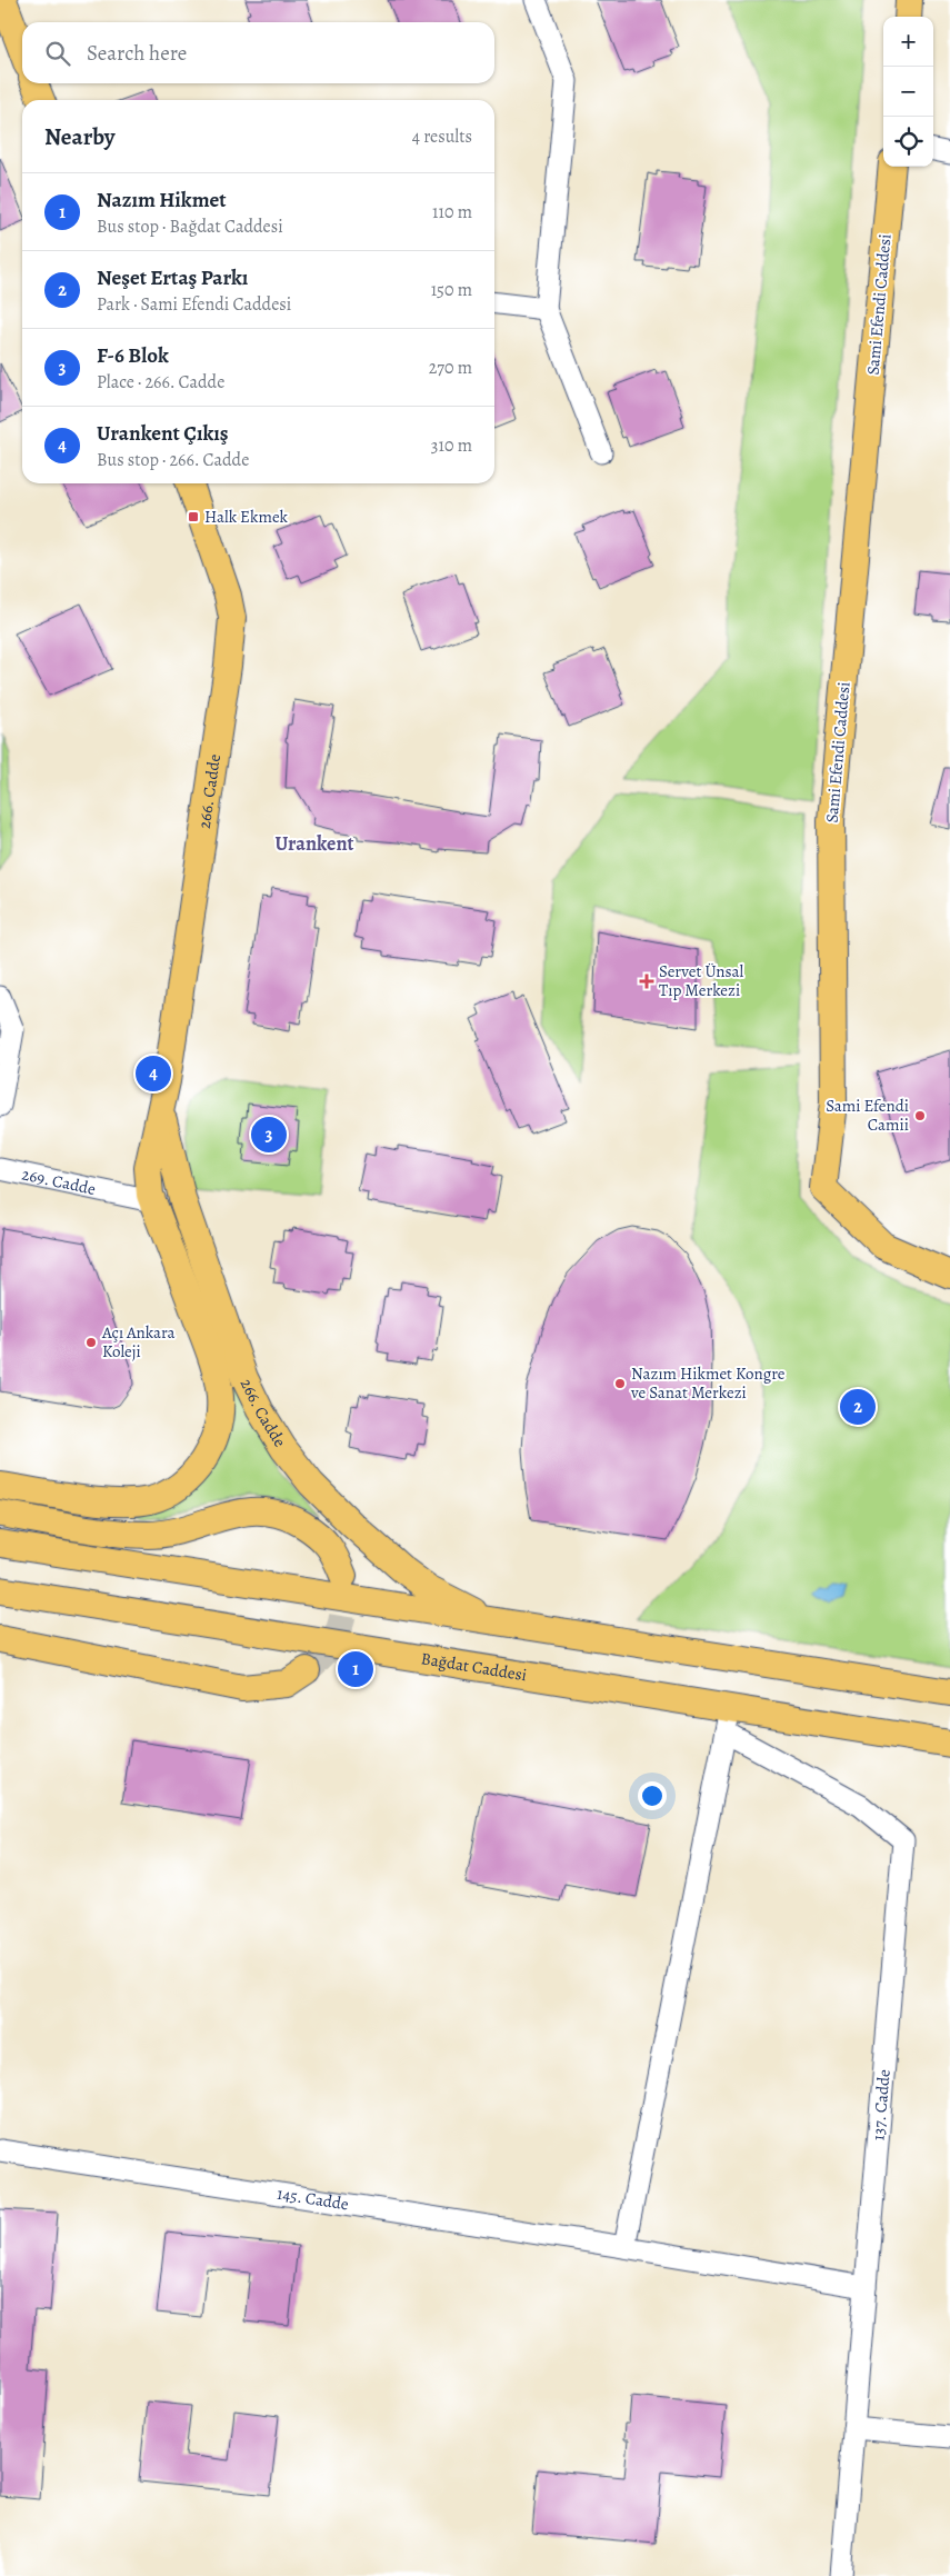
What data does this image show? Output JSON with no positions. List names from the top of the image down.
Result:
{
  "streets": {
    "main road": ["Sami Efendi Caddesi", "266. Cadde", "Bağdat Caddesi"],
    "street": ["269. Cadde", "137. Cadde", "145. Cadde"]
  },
  "crossings": [
    ["266. Cadde", "269. Cadde"],
    ["Bağdat Caddesi", "137. Cadde"],
    ["137. Cadde", "145. Cadde"]
  ],
  "districts": ["Urankent"],
  "places": {
    "transit": ["Halk Ekmek"],
    "health": ["Servet Ünsal Tıp Merkezi"],
    "other": ["Sami Efendi Camii", "Açı Ankara Koleji", "Nazım Hikmet Kongre ve Sanat Merkezi"]
  },
  "page": {
    "map_buttons": ["+", "−"],
    "search": "Search here",
    "heading": ["Nearby", "4 results"],
    "list": [
      {
        "mark": "1",
        "name": "Nazım Hikmet",
        "note": "Bus stop · Bağdat Caddesi",
        "value": "110 m"
      },
      {
        "mark": "2",
        "name": "Neşet Ertaş Parkı",
        "note": "Park · Sami Efendi Caddesi",
        "value": "150 m"
      },
      {
        "mark": "3",
        "name": "F-6 Blok",
        "note": "Place · 266. Cadde",
        "value": "270 m"
      },
      {
        "mark": "4",
        "name": "Urankent Çıkış",
        "note": "Bus stop · 266. Cadde",
        "value": "310 m"
      }
    ],
    "pins": [
      "4",
      "3",
      "2",
      "1"
    ]
  }
}
